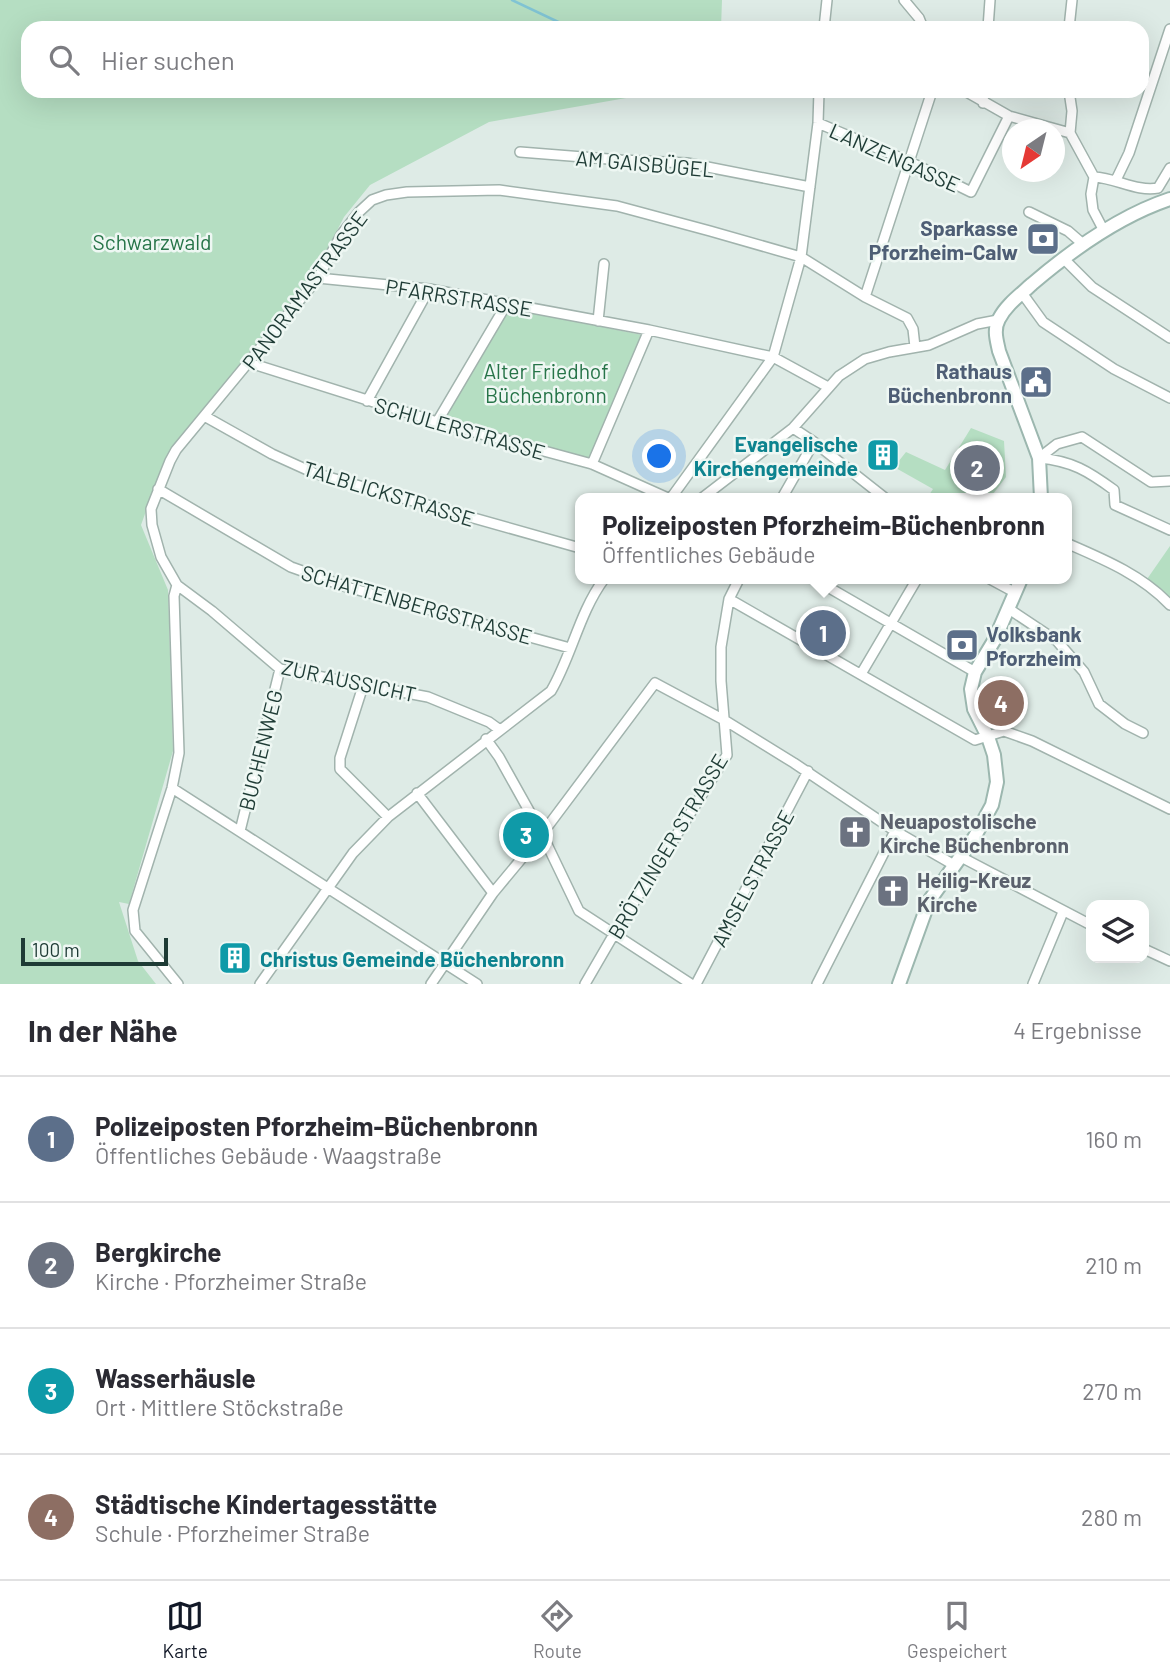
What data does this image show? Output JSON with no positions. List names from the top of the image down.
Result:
{
  "streets": {
    "street": [
      "LANZENGASSE",
      "AM GAISBÜGEL",
      "PANORAMASTRASSE",
      "PFARRSTRASSE",
      "SCHULERSTRASSE",
      "TALBLICKSTRASSE",
      "SCHATTENBERGSTRASSE",
      "ZUR AUSSICHT",
      "BUCHENWEG",
      "BRÖTZINGER STRASSE",
      "AMSELSTRASSE"
    ]
  },
  "crossings": [
    ["PANORAMASTRASSE", "PFARRSTRASSE"],
    ["PANORAMASTRASSE", "SCHULERSTRASSE"],
    ["PANORAMASTRASSE", "TALBLICKSTRASSE"],
    ["PANORAMASTRASSE", "SCHATTENBERGSTRASSE"],
    ["PANORAMASTRASSE", "ZUR AUSSICHT"],
    ["ZUR AUSSICHT", "BUCHENWEG"]
  ],
  "parks": ["Schwarzwald", "Alter Friedhof Büchenbronn"],
  "places": {
    "bank": ["Sparkasse Pforzheim-Calw", "Volksbank Pforzheim"],
    "public building": ["Rathaus Büchenbronn"],
    "building": ["Evangelische Kirchengemeinde", "Christus Gemeinde Büchenbronn"],
    "church": ["Neuapostolische Kirche Büchenbronn", "Heilig-Kreuz Kirche"]
  },
  "scale_bar": "100 m",
  "north": "bottom left",
  "page": {
    "search": "Hier suchen",
    "pins": [
      "2",
      "1",
      "4",
      "3"
    ],
    "popup": ["Polizeiposten Pforzheim-Büchenbronn", "Öffentliches Gebäude"],
    "scale": "100 m",
    "heading": ["In der Nähe", "4 Ergebnisse"],
    "list": [
      {
        "mark": "1",
        "name": "Polizeiposten Pforzheim-Büchenbronn",
        "note": "Öffentliches Gebäude · Waagstraße",
        "value": "160 m"
      },
      {
        "mark": "2",
        "name": "Bergkirche",
        "note": "Kirche · Pforzheimer Straße",
        "value": "210 m"
      },
      {
        "mark": "3",
        "name": "Wasserhäusle",
        "note": "Ort · Mittlere Stöckstraße",
        "value": "270 m"
      },
      {
        "mark": "4",
        "name": "Städtische Kindertagesstätte",
        "note": "Schule · Pforzheimer Straße",
        "value": "280 m"
      }
    ],
    "nav": ["Karte", "Route", "Gespeichert"]
  }
}
